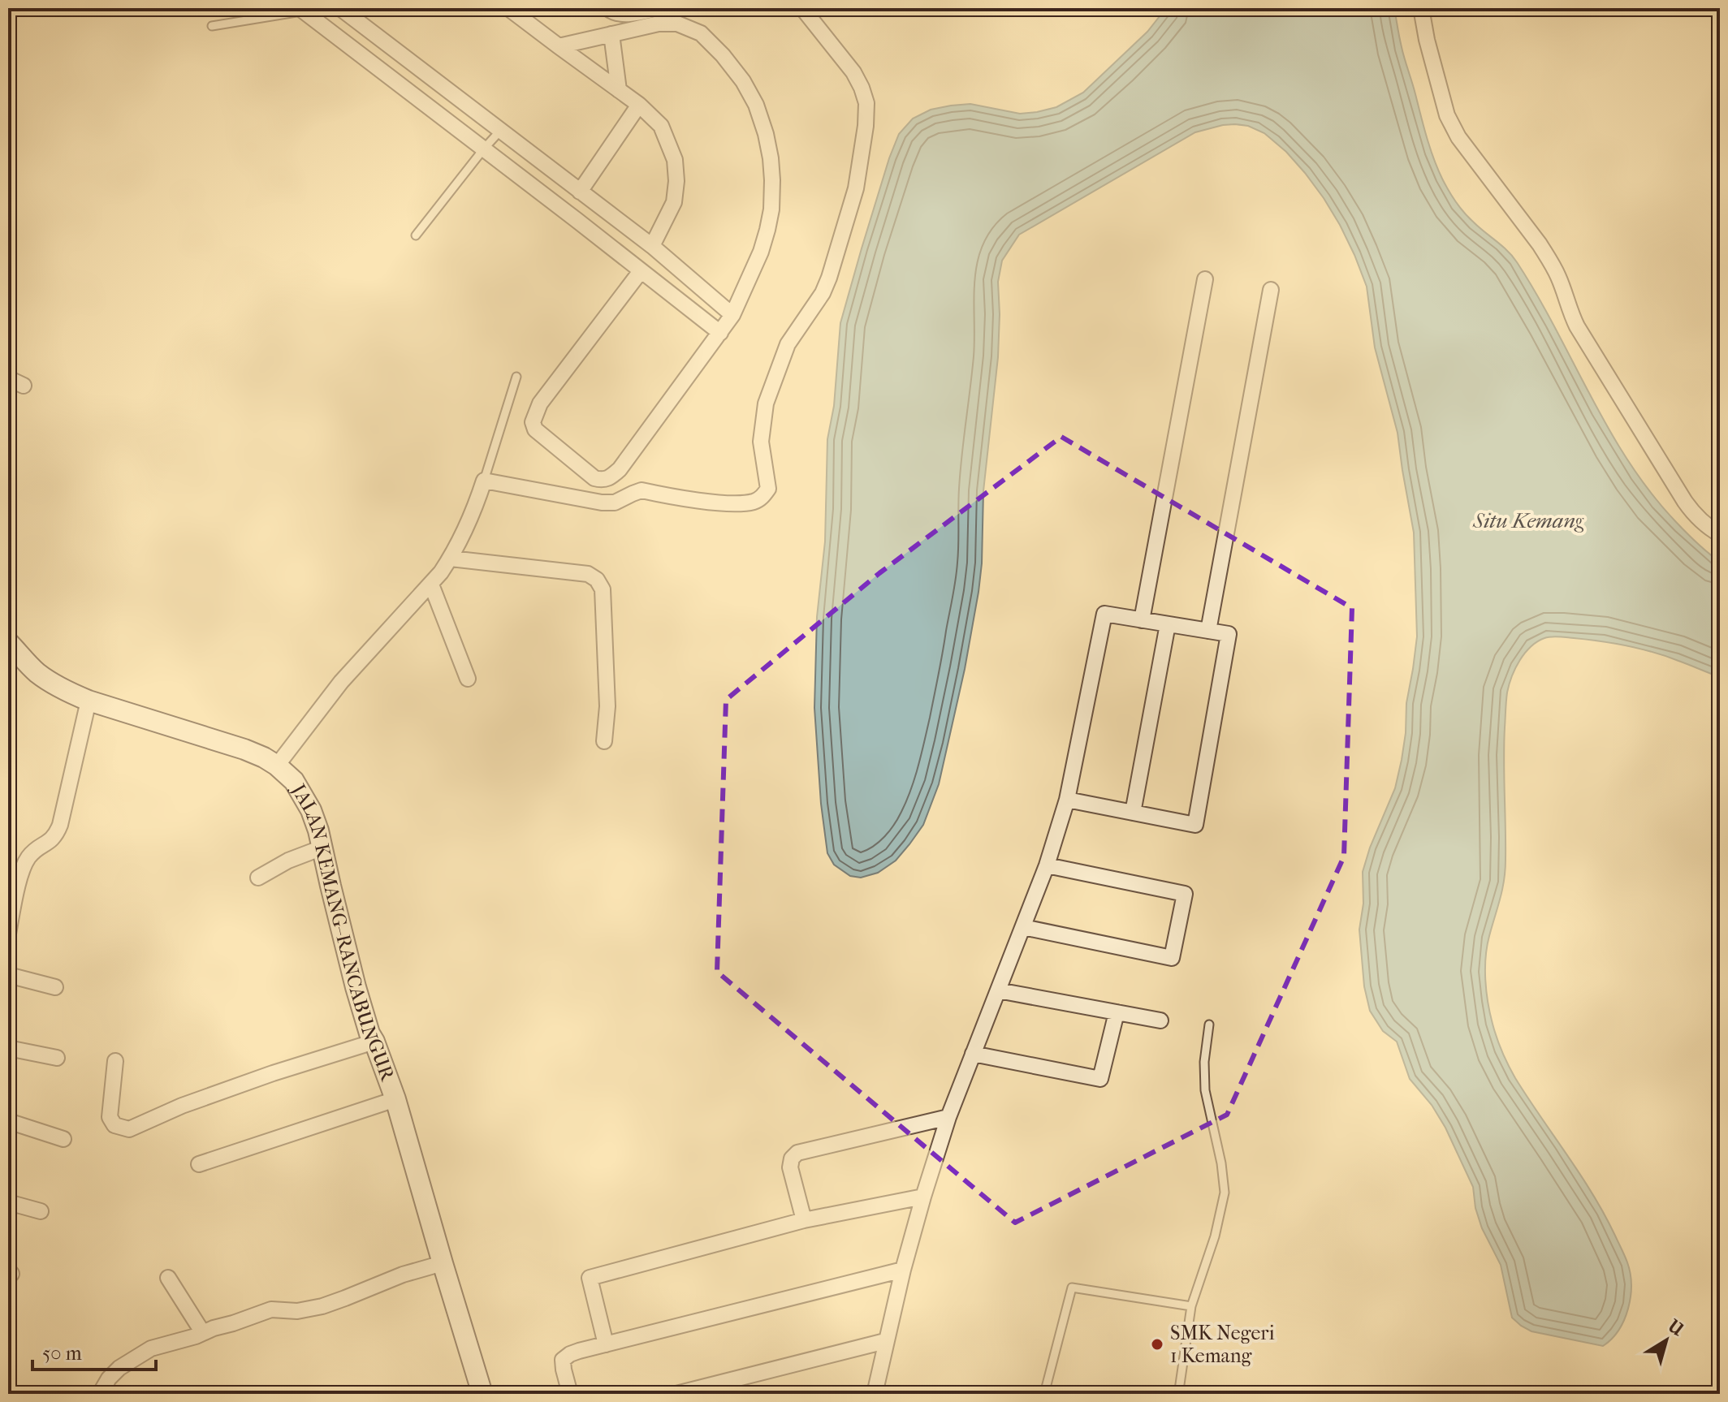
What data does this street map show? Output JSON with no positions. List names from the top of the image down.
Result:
{
  "streets": {
    "street": ["JALAN KEMANG–RANCABUNGUR"]
  },
  "water": ["Situ Kemang"],
  "places": ["SMK Negeri 1 Kemang"],
  "scale_bar": "50 m",
  "north": "top right"
}
